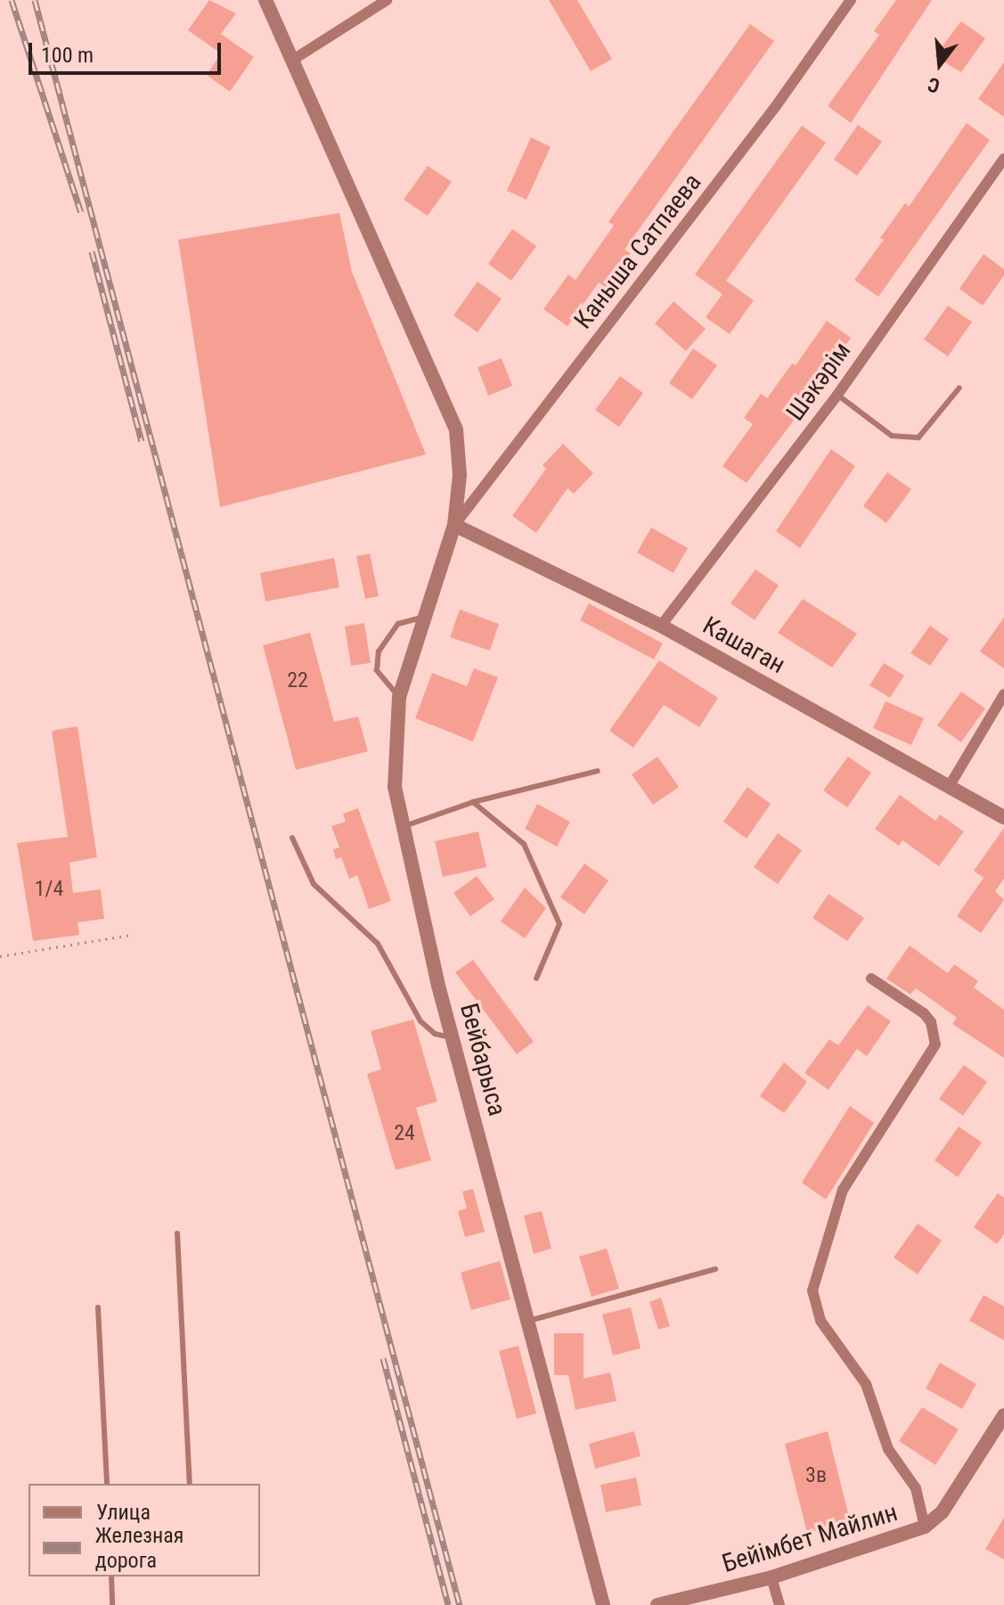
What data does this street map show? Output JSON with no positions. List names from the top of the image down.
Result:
{
  "streets": {
    "street": [
      "Каныша Сатпаева",
      "Шәкәрім",
      "Кашаган",
      "Бейбарыса",
      "Бейімбет Майлин"
    ]
  },
  "crossings": [
    ["Каныша Сатпаева", "Кашаган"],
    ["Каныша Сатпаева", "Бейбарыса"],
    ["Шәкәрім", "Кашаган"],
    ["Кашаган", "Бейбарыса"]
  ],
  "house_numbers": [
    "22",
    "1/4",
    "24",
    "3в"
  ],
  "legend": ["Улица", "Железная дорога"],
  "scale_bar": "100 m",
  "north": "bottom"
}
